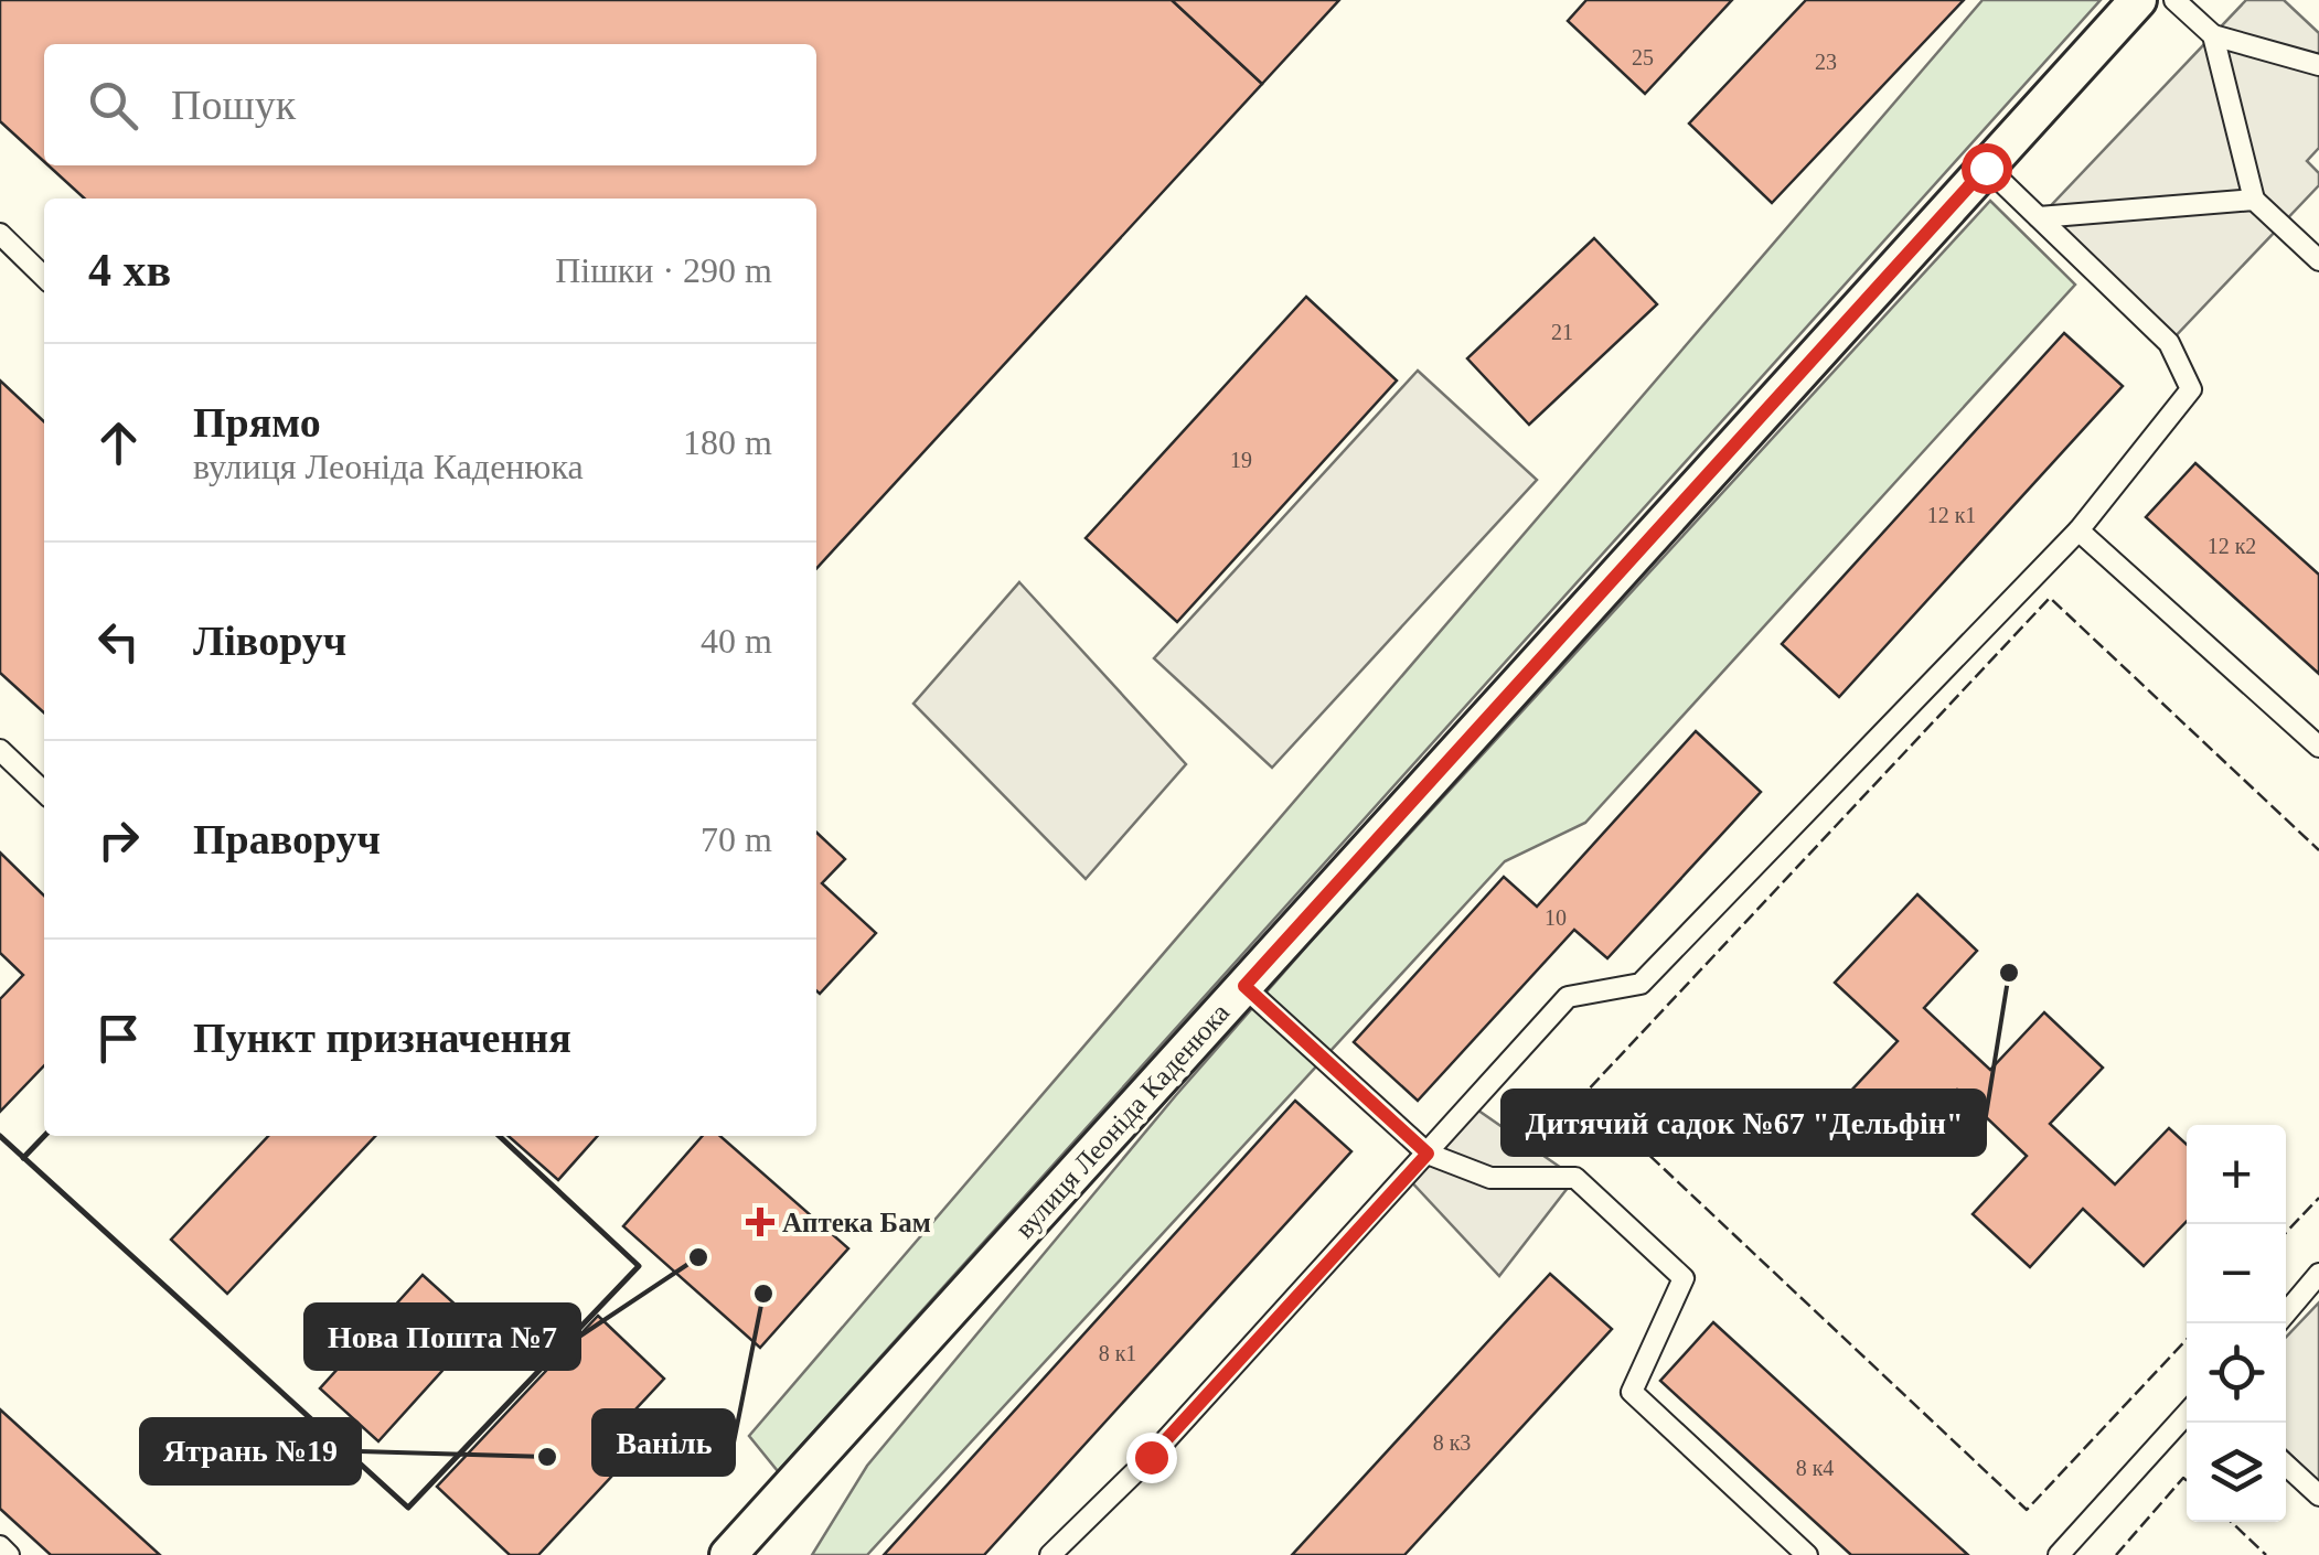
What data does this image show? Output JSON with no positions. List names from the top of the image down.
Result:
{
  "streets": {
    "street": ["вулиця Леоніда Каденюка"]
  },
  "places": {
    "other": [
      "Дитячий садок №67 \"Дельфін\"",
      "Нова Пошта №7",
      "Ваніль",
      "Ятрань №19"
    ],
    "health": ["Аптека Бам"]
  },
  "house_numbers": [
    "25",
    "23",
    "21",
    "19",
    "12 к1",
    "12 к2",
    "10",
    "8 к1",
    "8 к3",
    "8 к4"
  ],
  "page": {
    "search": "Пошук",
    "heading": ["4 хв", "Пішки · 290 m"],
    "list": [
      ["Прямо", "вулиця Леоніда Каденюка", "180 m"],
      ["Ліворуч", "40 m"],
      ["Праворуч", "70 m"],
      "Пункт призначення"
    ],
    "map_buttons": ["+", "−"]
  }
}
